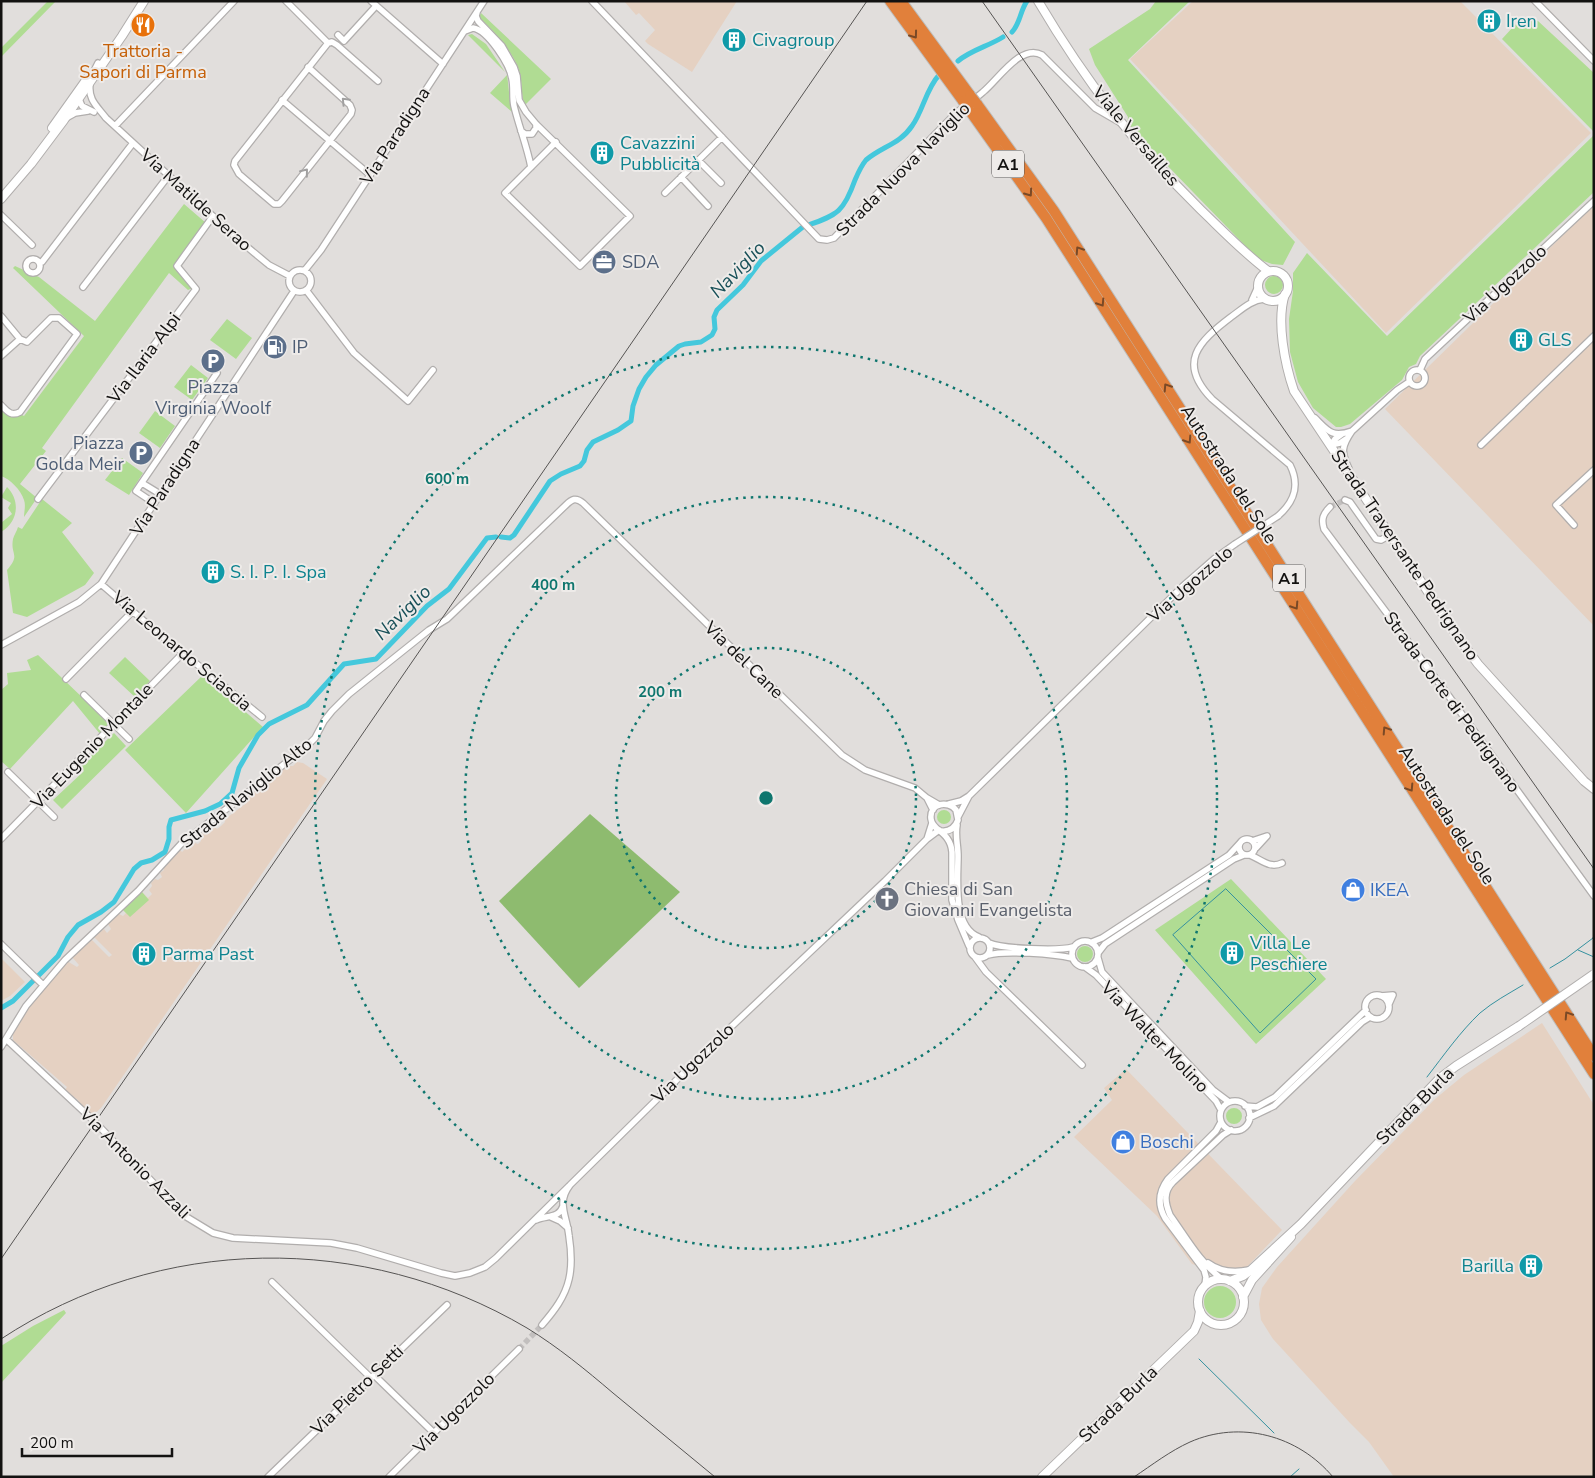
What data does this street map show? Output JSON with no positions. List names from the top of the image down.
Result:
{
  "streets": {
    "highway": ["A1", "Autostrada del Sole"],
    "main road": ["Viale Versailles", "Strada Traversante Pedrignano", "Strada Burla"],
    "street": [
      "Via Paradigna",
      "Strada Nuova Naviglio",
      "Via Matilde Serao",
      "Via Ugozzolo",
      "Via Ilaria Alpi",
      "Via Leonardo Sciascia",
      "Via del Cane",
      "Strada Corte di Pedrignano",
      "Via Eugenio Montale",
      "Strada Naviglio Alto",
      "Via Walter Molino",
      "Via Antonio Azzali",
      "Via Pietro Setti"
    ]
  },
  "crossings": [
    ["Via Paradigna", "Via Matilde Serao"],
    ["Via Paradigna", "Via Leonardo Sciascia"],
    ["Viale Versailles", "Strada Nuova Naviglio"],
    ["Viale Versailles", "Via Ugozzolo"],
    ["Via Matilde Serao", "Via Ilaria Alpi"],
    ["Via Ugozzolo", "Strada Traversante Pedrignano"],
    ["Via Ugozzolo", "Via del Cane"],
    ["Via Ugozzolo", "Via Antonio Azzali"],
    ["Via Leonardo Sciascia", "Via Eugenio Montale"],
    ["Via del Cane", "Strada Naviglio Alto"],
    ["Strada Naviglio Alto", "Via Antonio Azzali"]
  ],
  "water": ["Naviglio"],
  "places": {
    "building": [
      "Iren",
      "Civagroup",
      "Cavazzini Pubblicità",
      "GLS",
      "S. I. P. I. Spa",
      "Villa Le Peschiere",
      "Parma Past",
      "Barilla"
    ],
    "restaurant": ["Trattoria - Sapori di Parma"],
    "office": ["SDA"],
    "fuel station": ["IP"],
    "parking": ["Piazza Virginia Woolf", "Piazza Golda Meir"],
    "shop": ["IKEA", "Boschi"],
    "church": ["Chiesa di San Giovanni Evangelista"]
  },
  "scale_bar": "200 m",
  "rings": ["600 m", "400 m", "200 m"]
}
